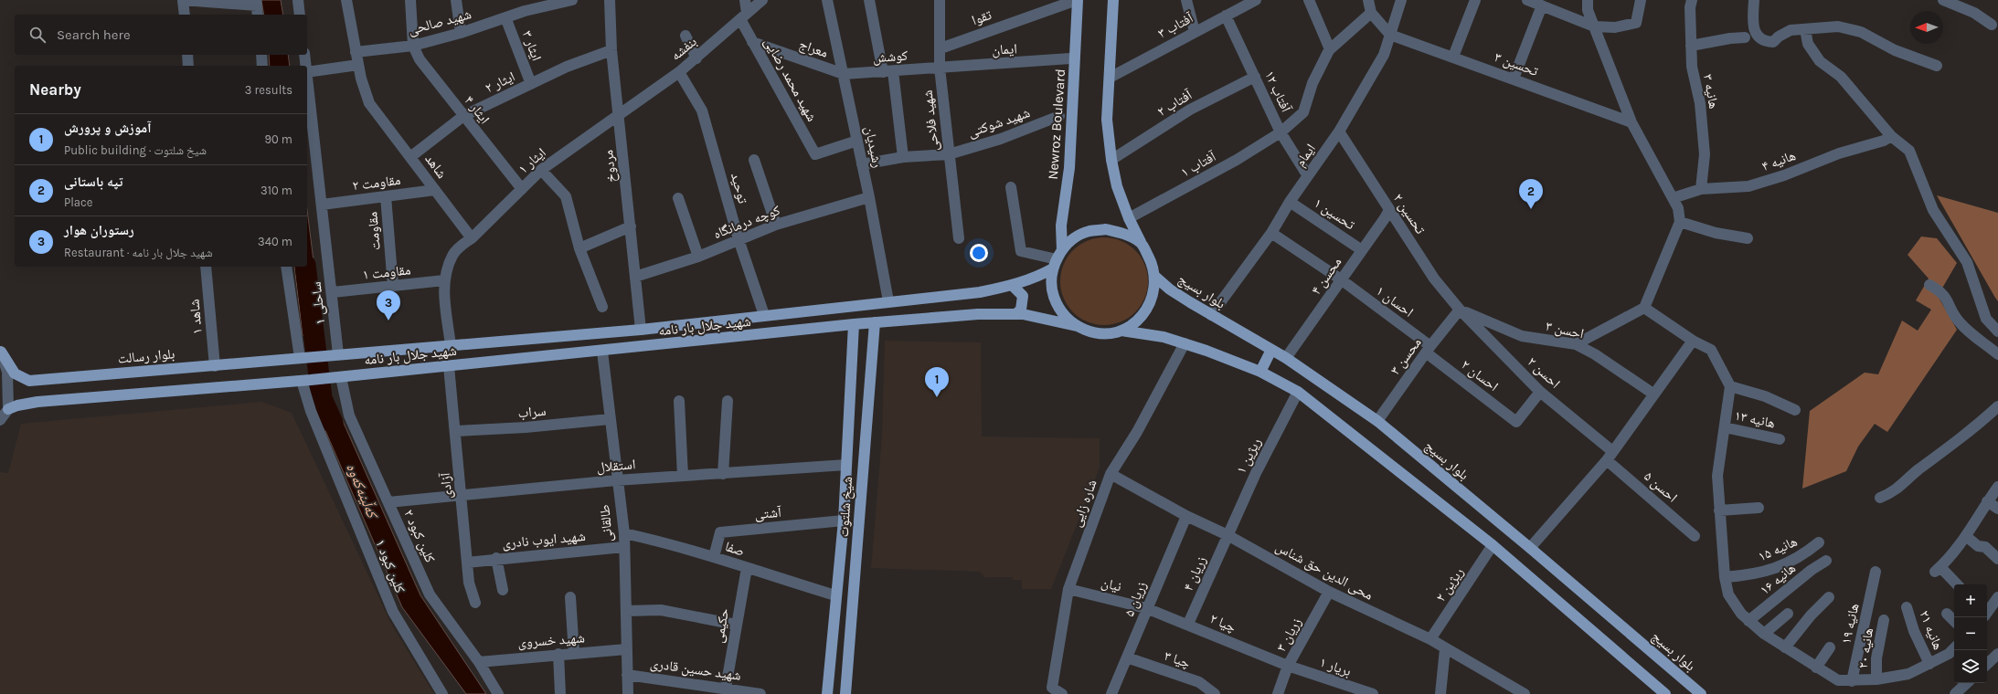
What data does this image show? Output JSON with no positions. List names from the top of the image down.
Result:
{
  "streets": {
    "main road": [
      "Newroz Boulevard",
      "بلوار بسیج",
      "شهید جلال بار نامه",
      "بلوار رسالت",
      "شیخ شلتوت"
    ],
    "street": [
      "تقوا",
      "شهید صالحی",
      "آفتاب ۳",
      "ایثار ۳",
      "بنفشه",
      "معراج",
      "ایمان",
      "کوشش",
      "تحسین ۳",
      "شهید محمد رضایی",
      "ایثار ۲",
      "آفتاب ۱۲",
      "هانیه ۳",
      "آفتاب ۲",
      "ایثار ۴",
      "شهید فلاحی",
      "شهید شوکتی",
      "رشیدیان",
      "ایمام",
      "ایثار ۱",
      "هانیه ۴",
      "آفتاب ۱",
      "شاهد",
      "مردوخ",
      "مقاومت ۲",
      "توحید",
      "تحسین ۱",
      "تحسین ۲",
      "کوچه درمانگاه",
      "مقاومت",
      "مقاومت ۱",
      "محسن ۴",
      "احسان ۱",
      "ساحلی ۱",
      "شاهد ۱",
      "احسن ۳",
      "محسن ۳",
      "احسن ۲",
      "احسان ۲",
      "سراب",
      "هانیه ۱۳",
      "ریژین ۱",
      "استقلال",
      "آزادی",
      "احسن ۵",
      "شاره زایی",
      "آشتی",
      "طالقانی",
      "کلین کبود ۲",
      "شهید ایوب نادری",
      "صفا",
      "هانیه ۱۵",
      "کلین کبود ۱",
      "محی الدین حق شناس",
      "زریان ۴",
      "هانیه ۱۶",
      "نیان",
      "ریژین ۲",
      "زریان ۵",
      "چیا ۲",
      "هانیه ۱۹",
      "حکیمی",
      "هانیه ۲۱",
      "زریان ۳",
      "شهید خسروی",
      "هانیه ۲۰",
      "چیا ۳",
      "بریار ۱",
      "شهید حسین قادری"
    ]
  },
  "crossings": [
    ["تقوا", "شهید فلاحی"],
    ["تقوا", "Newroz Boulevard"],
    ["شهید صالحی", "ایثار ۳"],
    ["شهید صالحی", "ایثار ۴"],
    ["شهید صالحی", "شاهد"],
    ["آفتاب ۳", "آفتاب ۱۲"],
    ["ایثار ۳", "ایثار ۲"],
    ["بنفشه", "شهید محمد رضایی"],
    ["بنفشه", "ایثار ۱"],
    ["بنفشه", "مردوخ"],
    ["بنفشه", "توحید"],
    ["معراج", "کوشش"],
    ["معراج", "شهید محمد رضایی"],
    ["معراج", "رشیدیان"],
    ["ایمان", "کوشش"],
    ["ایمان", "شهید فلاحی"],
    ["کوشش", "شهید فلاحی"],
    ["کوشش", "رشیدیان"],
    ["تحسین ۳", "ایمام"],
    ["شهید محمد رضایی", "رشیدیان"],
    ["ایثار ۲", "ایثار ۴"],
    ["ایثار ۲", "شاهد"],
    ["ایثار ۲", "مردوخ"],
    ["آفتاب ۱۲", "آفتاب ۲"],
    ["آفتاب ۱۲", "ایمام"],
    ["آفتاب ۱۲", "آفتاب ۱"],
    ["هانیه ۳", "هانیه ۴"],
    ["ایثار ۴", "ایثار ۱"],
    ["شهید فلاحی", "شهید شوکتی"],
    ["شهید شوکتی", "رشیدیان"],
    ["Newroz Boulevard", "بلوار بسیج"],
    ["Newroz Boulevard", "شهید جلال بار نامه"],
    ["رشیدیان", "کوچه درمانگاه"],
    ["رشیدیان", "شهید جلال بار نامه"],
    ["ایمام", "تحسین ۱"],
    ["ایمام", "تحسین ۲"],
    ["ایمام", "بلوار بسیج"],
    ["ایمام", "احسان ۱"],
    ["ایثار ۱", "شاهد"],
    ["ایثار ۱", "مردوخ"],
    ["شاهد", "مقاومت ۲"],
    ["مردوخ", "کوچه درمانگاه"],
    ["مردوخ", "شهید جلال بار نامه"],
    ["مقاومت ۲", "مقاومت"],
    ["مقاومت ۲", "ساحلی ۱"],
    ["توحید", "کوچه درمانگاه"],
    ["توحید", "شهید جلال بار نامه"],
    ["تحسین ۱", "محسن ۴"],
    ["تحسین ۲", "محسن ۴"],
    ["تحسین ۲", "احسن ۳"],
    ["تحسین ۲", "محسن ۳"],
    ["تحسین ۲", "احسن ۲"],
    ["مقاومت", "مقاومت ۱"],
    ["مقاومت ۱", "ساحلی ۱"],
    ["محسن ۴", "بلوار بسیج"],
    ["محسن ۴", "احسان ۱"],
    ["بلوار بسیج", "شهید جلال بار نامه"],
    ["بلوار بسیج", "محسن ۳"],
    ["احسان ۱", "محسن ۳"],
    ["احسان ۱", "احسان ۲"],
    ["ساحلی ۱", "شهید جلال بار نامه"],
    ["شاهد ۱", "بلوار رسالت"],
    ["شهید جلال بار نامه", "بلوار رسالت"],
    ["شهید جلال بار نامه", "آزادی"],
    ["شهید جلال بار نامه", "شیخ شلتوت"],
    ["شهید جلال بار نامه", "طالقانی"],
    ["شهید جلال بار نامه", "کلین کبود ۲"],
    ["شهید جلال بار نامه", "کلین کبود ۱"],
    ["احسن ۳", "محسن ۳"],
    ["احسن ۳", "احسن ۲"],
    ["محسن ۳", "احسن ۲"],
    ["محسن ۳", "احسان ۲"],
    ["احسن ۲", "احسان ۲"],
    ["احسن ۲", "احسن ۵"],
    ["سراب", "آزادی"],
    ["سراب", "طالقانی"],
    ["ریژین ۱", "محی الدین حق شناس"],
    ["ریژین ۱", "زریان ۴"],
    ["استقلال", "آزادی"],
    ["استقلال", "شیخ شلتوت"],
    ["استقلال", "طالقانی"],
    ["استقلال", "کلین کبود ۲"],
    ["آزادی", "شهید ایوب نادری"],
    ["شاره زایی", "محی الدین حق شناس"],
    ["شاره زایی", "نیان"],
    ["شیخ شلتوت", "آشتی"],
    ["شیخ شلتوت", "صفا"],
    ["آشتی", "صفا"],
    ["طالقانی", "شهید ایوب نادری"],
    ["طالقانی", "صفا"],
    ["طالقانی", "شهید خسروی"],
    ["طالقانی", "شهید حسین قادری"],
    ["کلین کبود ۲", "شهید خسروی"],
    ["صفا", "حکیمی"],
    ["محی الدین حق شناس", "زریان ۴"],
    ["محی الدین حق شناس", "ریژین ۲"],
    ["محی الدین حق شناس", "زریان ۵"],
    ["محی الدین حق شناس", "زریان ۳"],
    ["زریان ۴", "چیا ۲"],
    ["نیان", "زریان ۵"],
    ["نیان", "چیا ۲"],
    ["زریان ۵", "چیا ۲"],
    ["زریان ۵", "چیا ۳"],
    ["چیا ۲", "زریان ۳"],
    ["چیا ۲", "بریار ۱"],
    ["حکیمی", "شهید حسین قادری"],
    ["زریان ۳", "بریار ۱"]
  ],
  "water": ["کەڵینەکەوە"],
  "north": "left",
  "page": {
    "search": "Search here",
    "heading": ["Nearby", "3 results"],
    "list": [
      {
        "mark": "1",
        "name": "آموزش و پرورش",
        "note": "Public building · شیخ شلتوت",
        "value": "90 m"
      },
      {
        "mark": "2",
        "name": "تپه باستانی",
        "note": "Place",
        "value": "310 m"
      },
      {
        "mark": "3",
        "name": "رستوران هوار",
        "note": "Restaurant · شهید جلال بار نامه",
        "value": "340 m"
      }
    ],
    "pins": ["2", "3", "1"],
    "map_buttons": ["+", "−"]
  }
}
